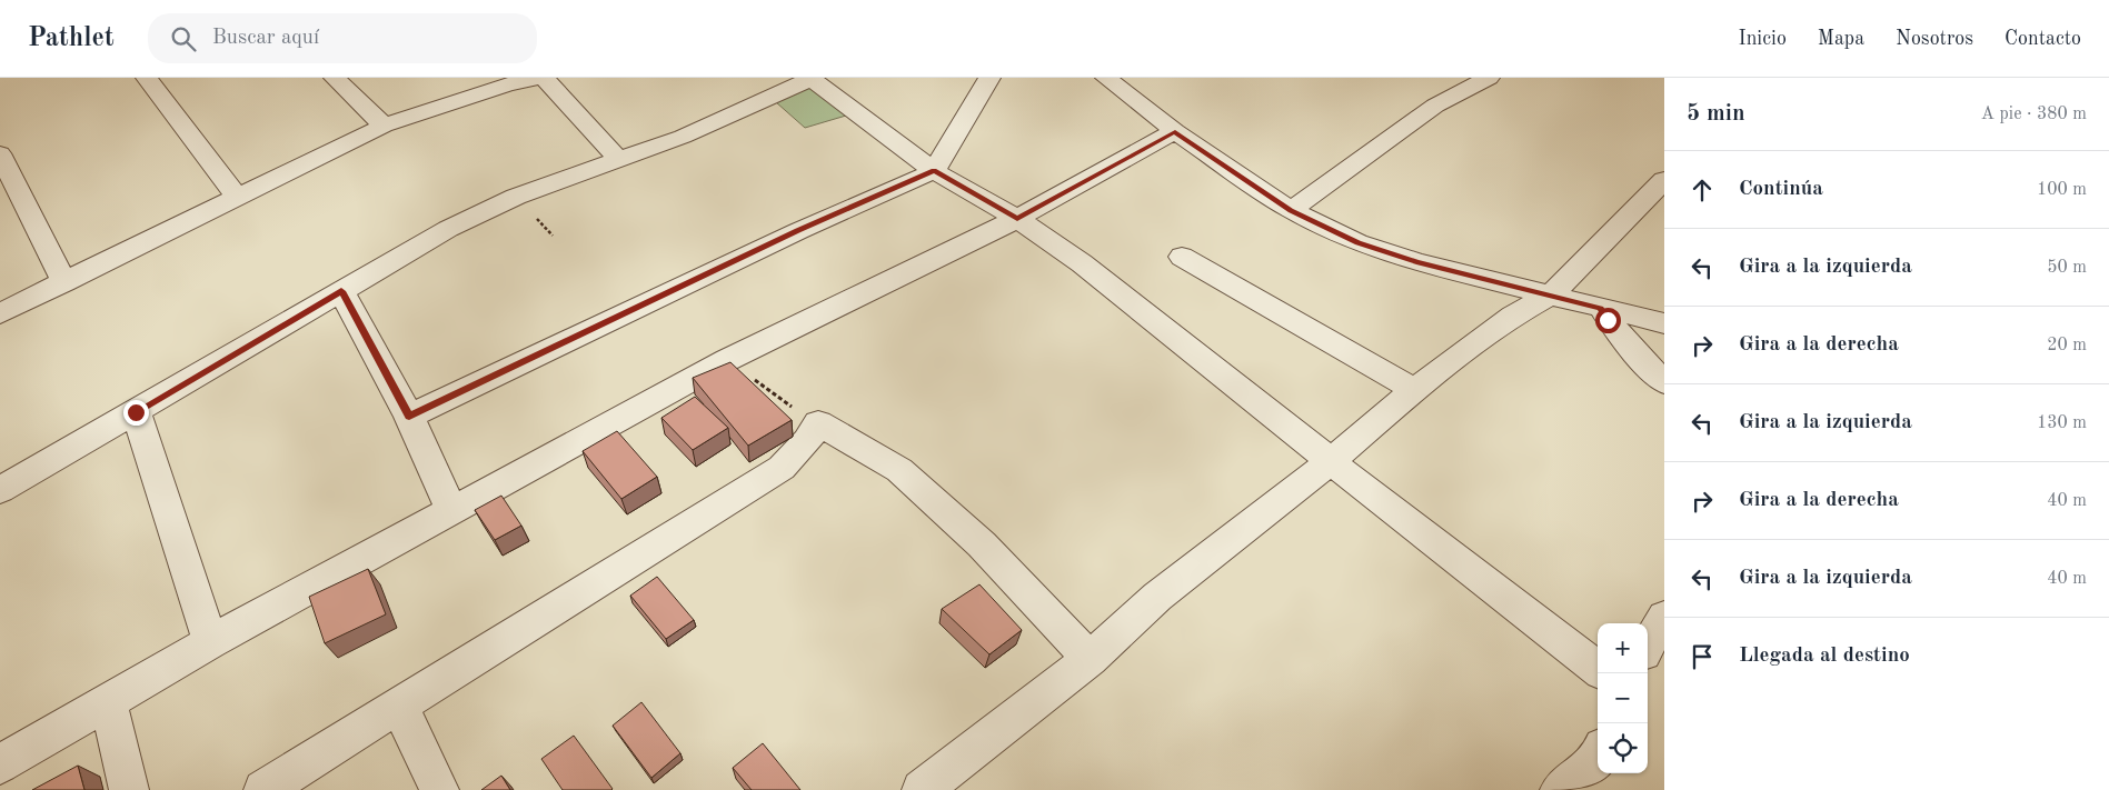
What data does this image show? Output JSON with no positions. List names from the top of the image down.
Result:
{
  "page": {
    "header": "Pathlet",
    "search": "Buscar aquí",
    "nav": [
      "Inicio",
      "Mapa",
      "Nosotros",
      "Contacto"
    ],
    "heading": ["5 min", "A pie · 380 m"],
    "list": [
      ["Continúa", "100 m"],
      ["Gira a la izquierda", "50 m"],
      ["Gira a la derecha", "20 m"],
      ["Gira a la izquierda", "130 m"],
      ["Gira a la derecha", "40 m"],
      ["Gira a la izquierda", "40 m"],
      "Llegada al destino"
    ],
    "map_buttons": ["+", "−"]
  }
}
